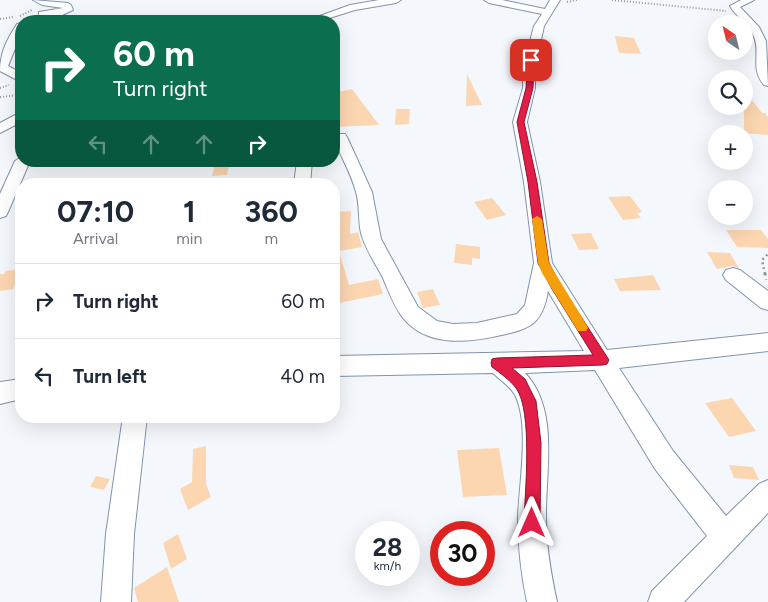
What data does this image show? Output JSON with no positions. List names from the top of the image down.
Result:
{
  "north": "top left",
  "page": {
    "map_buttons": ["+", "−"],
    "turn": ["60 m", "Turn right"],
    "eta": [
      "07:10",
      "Arrival",
      "1",
      "min",
      "360",
      "m"
    ],
    "list": [
      {
        "name": "Turn right",
        "value": "60 m"
      },
      {
        "name": "Turn left",
        "value": "40 m"
      }
    ],
    "speed": "28 km/h",
    "limit": "30"
  }
}
